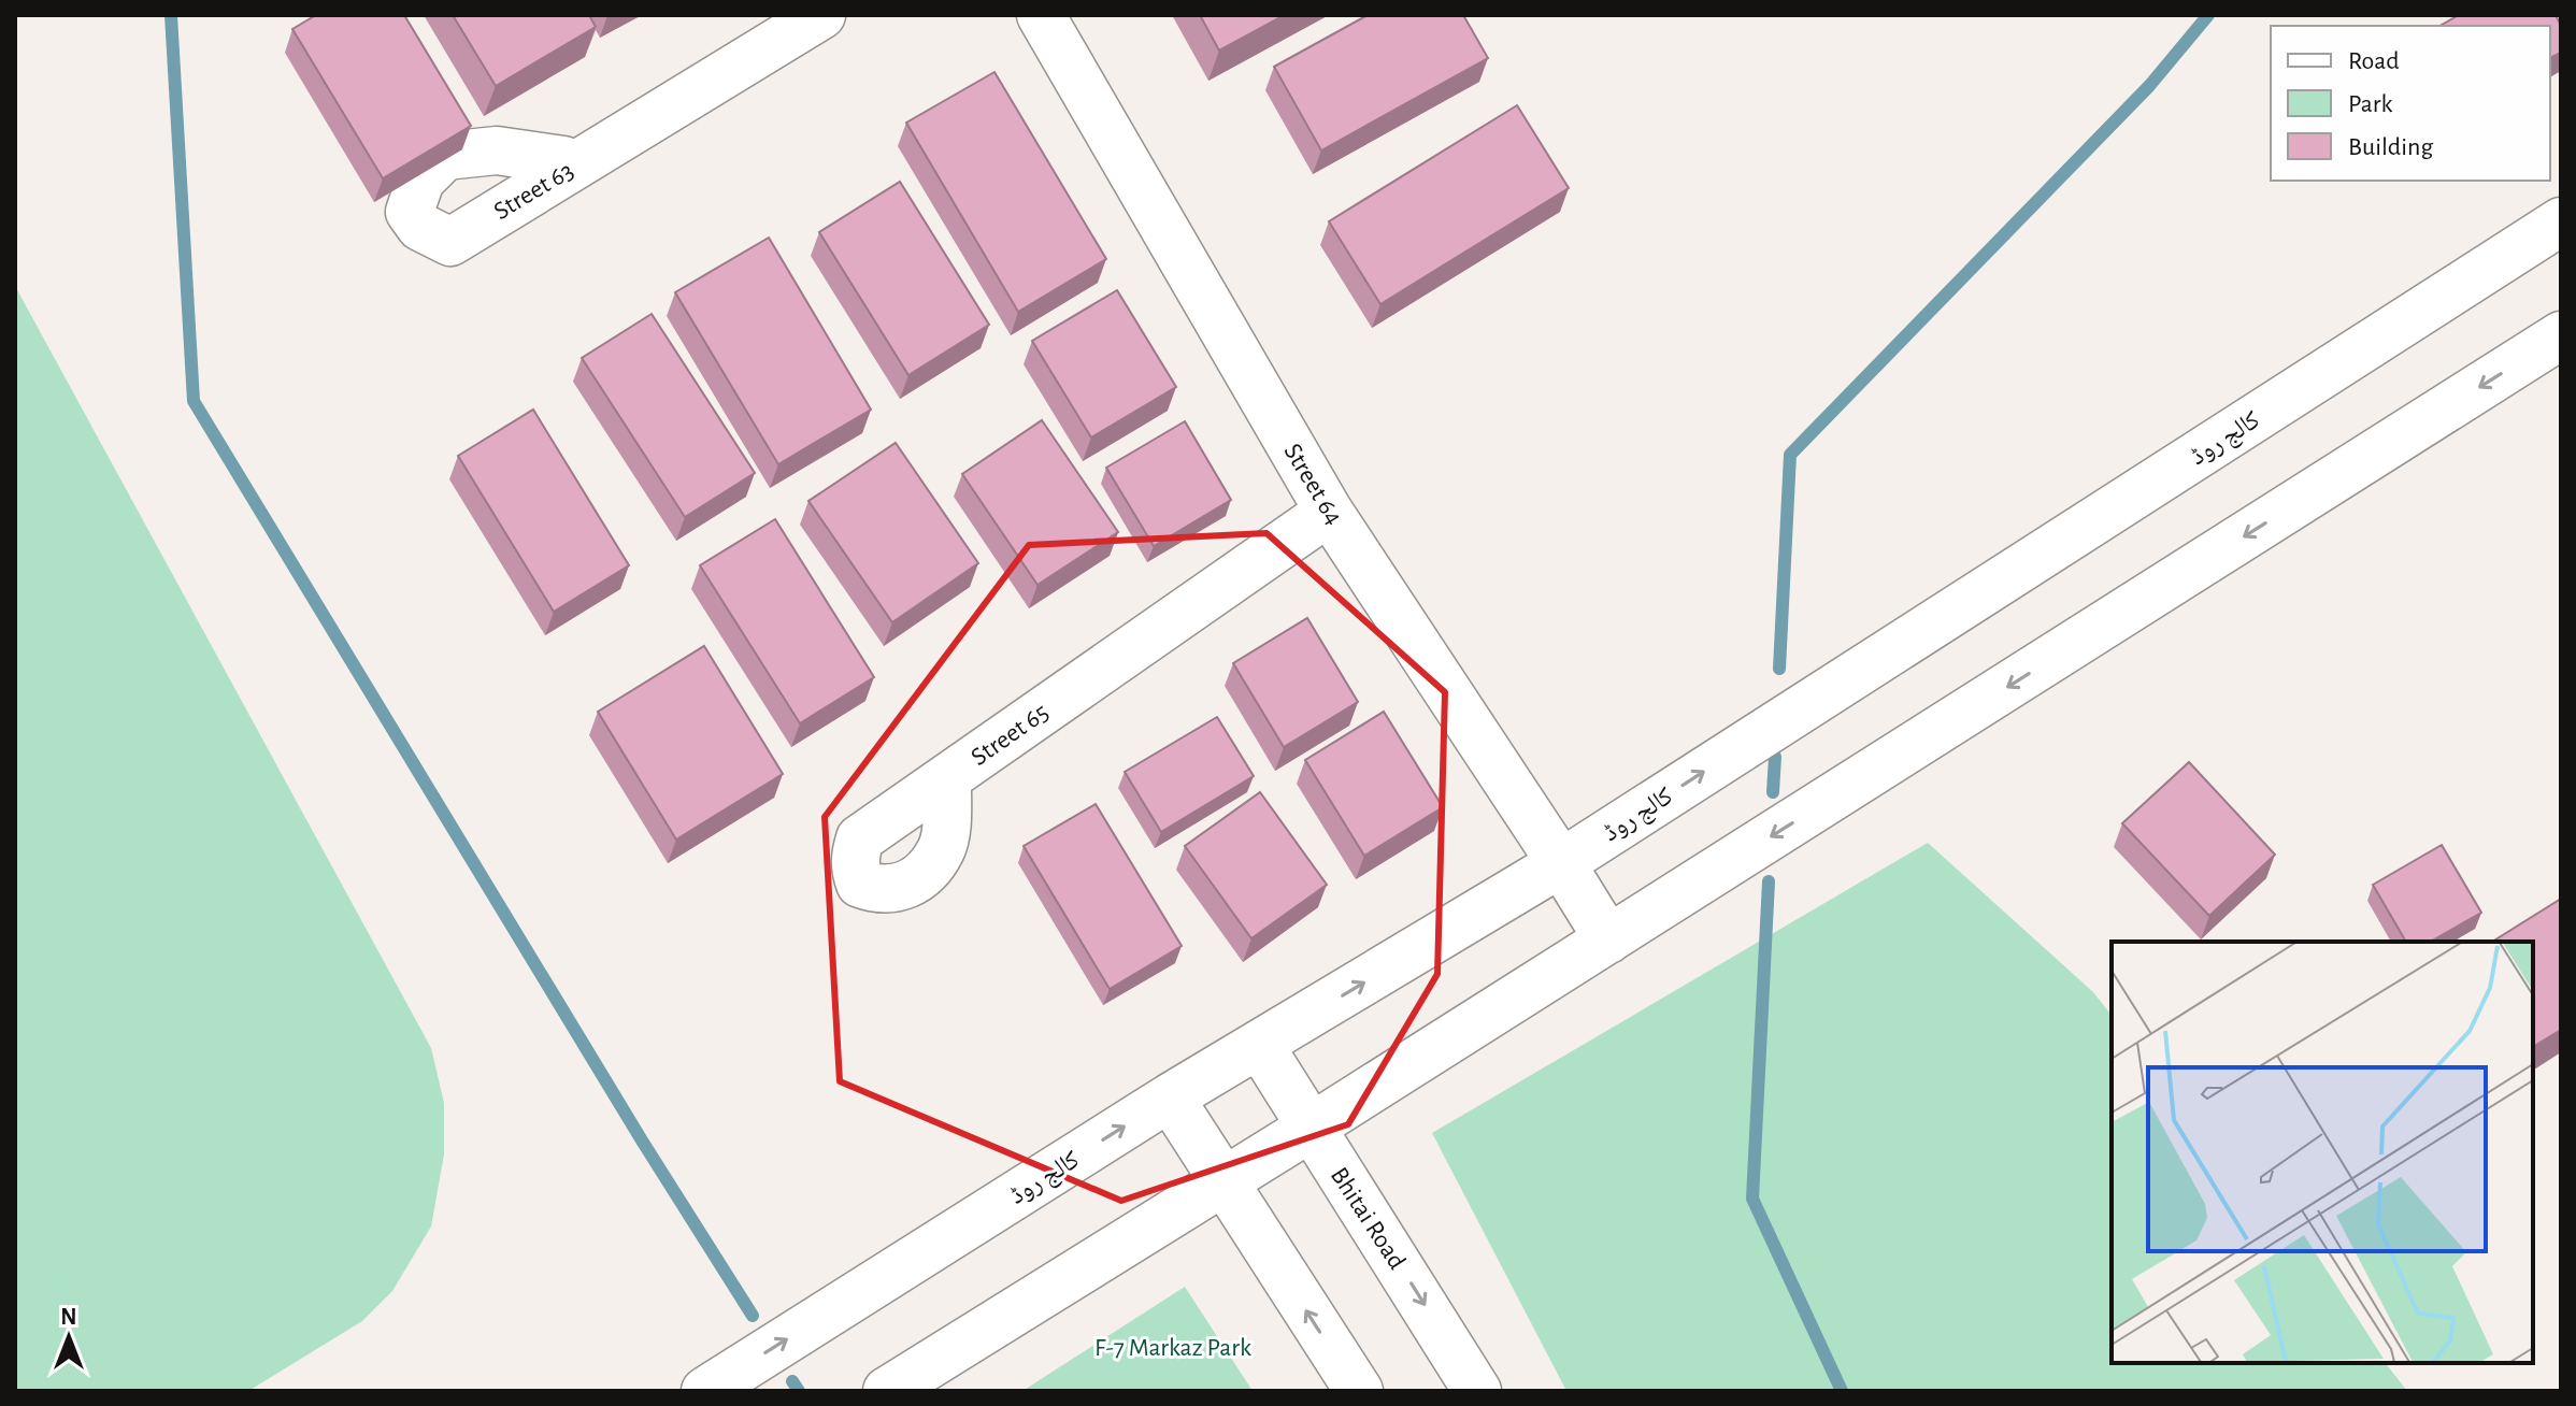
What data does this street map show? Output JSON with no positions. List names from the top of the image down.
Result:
{
  "streets": {
    "street": [
      "Street 63",
      "کالج روڈ",
      "Street 64",
      "Street 65",
      "Bhitai Road"
    ]
  },
  "crossings": [
    ["کالج روڈ", "Street 64"],
    ["کالج روڈ", "Bhitai Road"],
    ["Street 64", "Street 65"]
  ],
  "parks": ["F-7 Markaz Park"],
  "legend": ["Road", "Park", "Building"],
  "north": "top"
}
